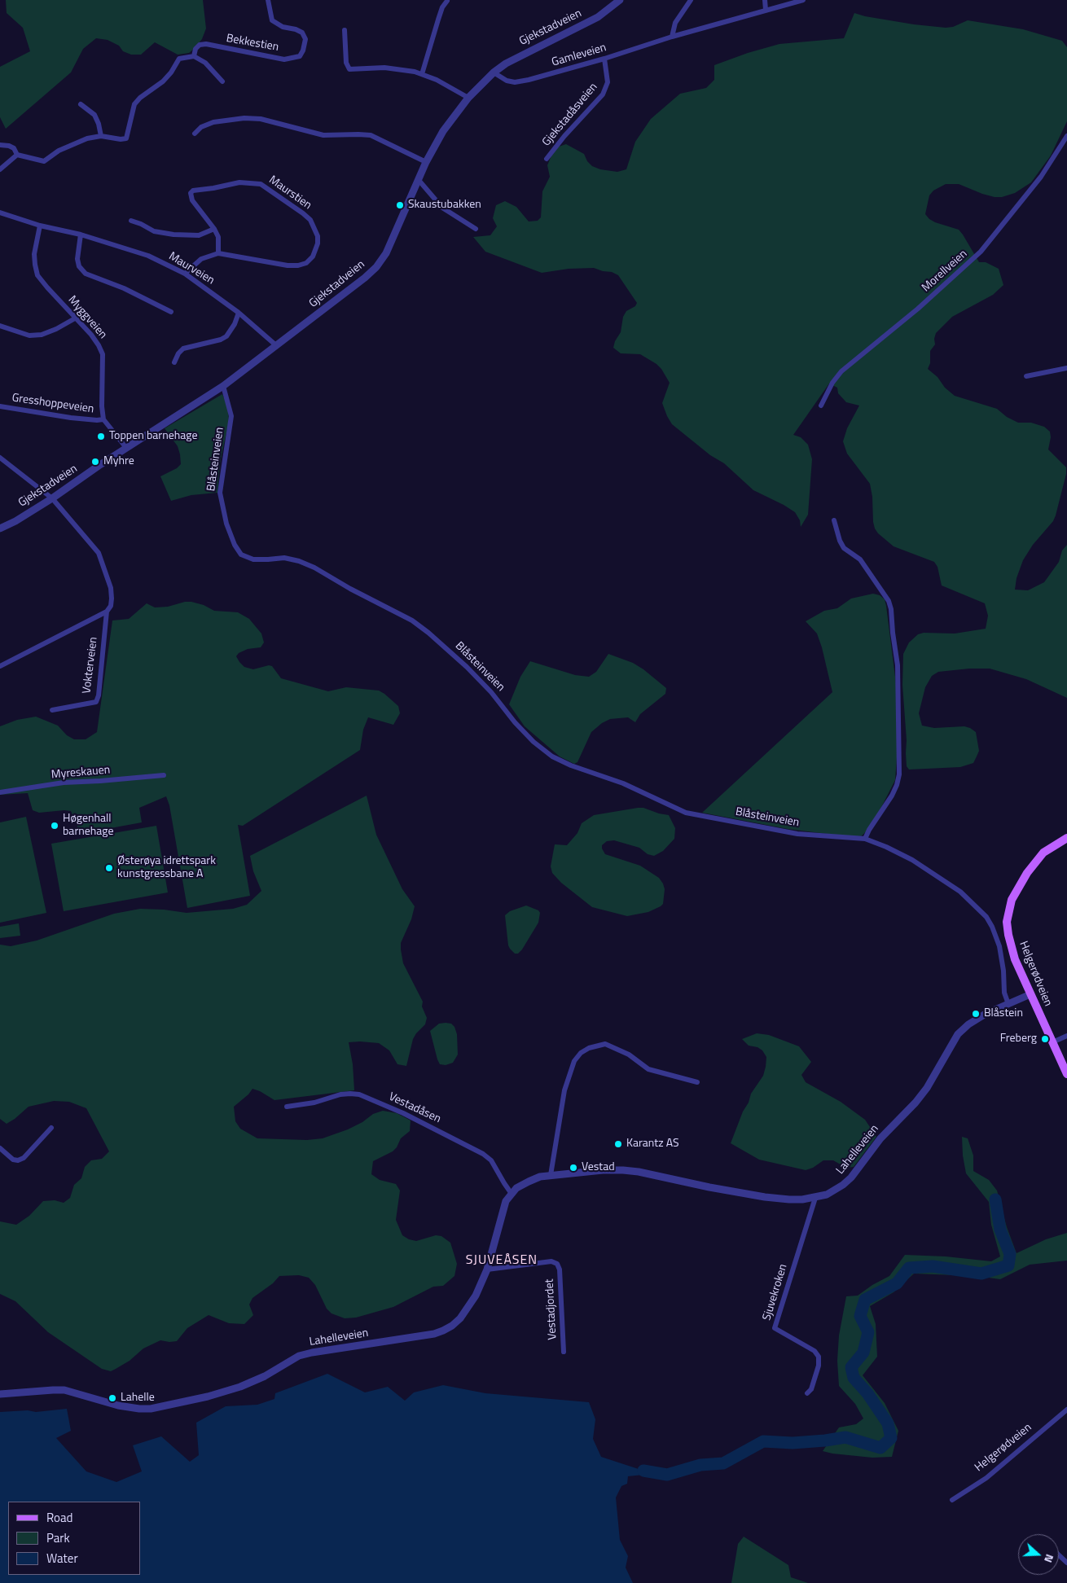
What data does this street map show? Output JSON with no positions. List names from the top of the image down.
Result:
{
  "streets": {
    "main road": ["Helgerødveien"],
    "street": [
      "Gjekstadveien",
      "Bekkestien",
      "Gamleveien",
      "Gjekstadåsveien",
      "Maurstien",
      "Maurveien",
      "Morellveien",
      "Myggveien",
      "Gresshoppeveien",
      "Blåsteinveien",
      "Vokterveien",
      "Myreskauen",
      "Vestadåsen",
      "Lahelleveien",
      "Sjuvekroken",
      "Vestadjordet"
    ]
  },
  "crossings": [
    ["Gjekstadveien", "Gamleveien"],
    ["Gjekstadveien", "Maurveien"],
    ["Gjekstadveien", "Blåsteinveien"],
    ["Gjekstadveien", "Vokterveien"],
    ["Gamleveien", "Gjekstadåsveien"],
    ["Maurstien", "Maurveien"],
    ["Maurveien", "Myggveien"],
    ["Myggveien", "Gresshoppeveien"],
    ["Blåsteinveien", "Lahelleveien"],
    ["Helgerødveien", "Lahelleveien"],
    ["Vestadåsen", "Lahelleveien"],
    ["Lahelleveien", "Sjuvekroken"],
    ["Lahelleveien", "Vestadjordet"]
  ],
  "districts": ["SJUVEÅSEN"],
  "places": [
    "Skaustubakken",
    "Toppen barnehage",
    "Myhre",
    "Høgenhall barnehage",
    "Østerøya idrettspark kunstgressbane A",
    "Blåstein",
    "Freberg",
    "Karantz AS",
    "Vestad",
    "Lahelle"
  ],
  "legend": ["Road", "Park", "Water"],
  "north": "right"
}
